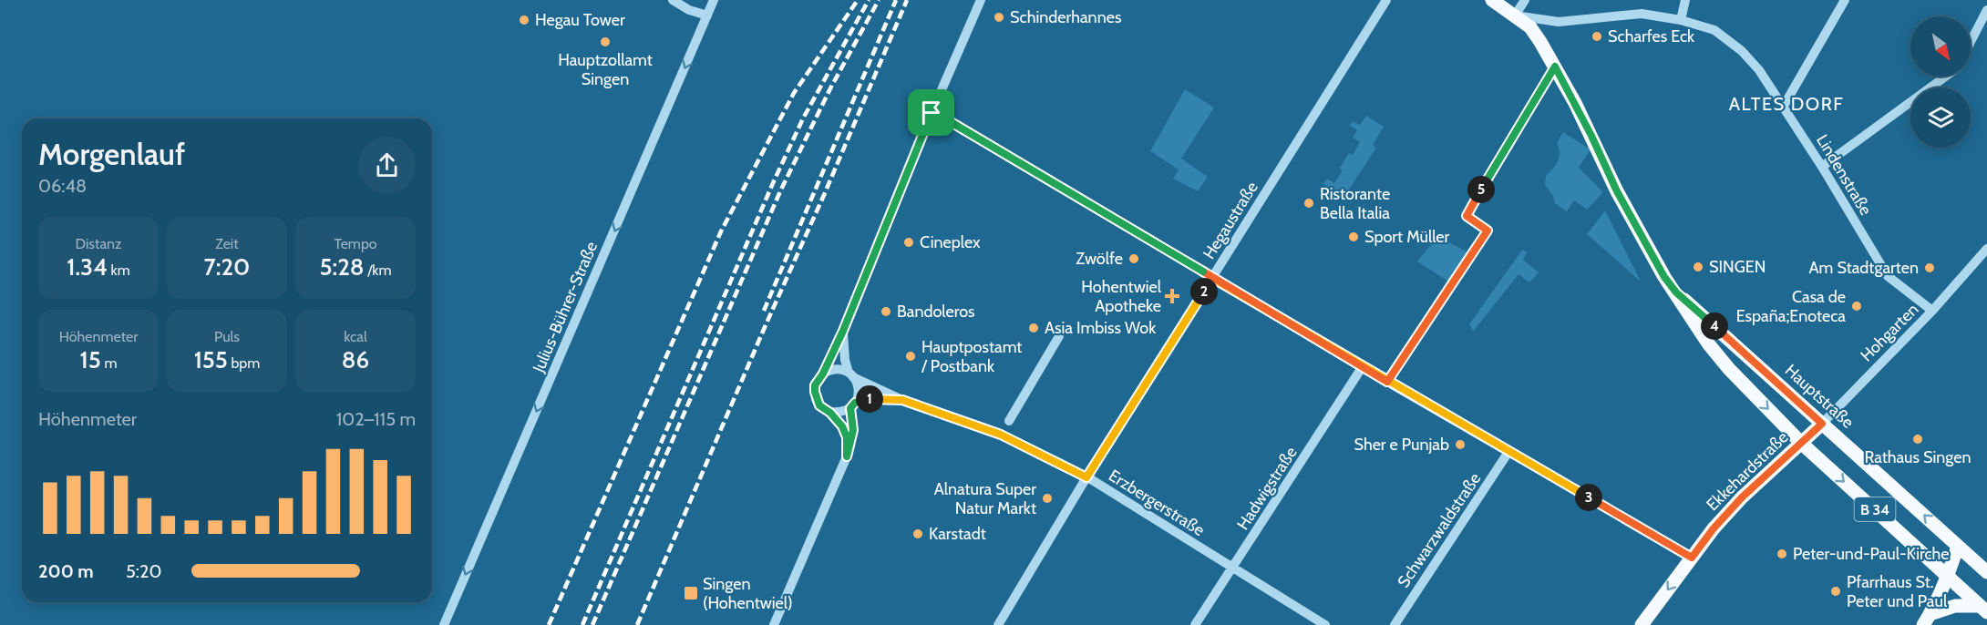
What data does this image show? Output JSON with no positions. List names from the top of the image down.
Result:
{
  "streets": {
    "main road": ["Hauptstraße", "Ekkehardstraße", "B 34"],
    "street": [
      "Lindenstraße",
      "Hegaustraße",
      "Julius-Bührer-Straße",
      "Hohgarten",
      "Hadwigstraße",
      "Erzbergerstraße",
      "Schwarzwaldstraße"
    ]
  },
  "crossings": [
    ["Lindenstraße", "Hohgarten"],
    ["Lindenstraße", "Hauptstraße"],
    ["Hegaustraße", "Erzbergerstraße"],
    ["Hohgarten", "Hauptstraße"],
    ["Hohgarten", "Ekkehardstraße"],
    ["Hauptstraße", "Ekkehardstraße"],
    ["Hauptstraße", "B 34"],
    ["Hadwigstraße", "Erzbergerstraße"]
  ],
  "one_way": ["Julius-Bührer-Straße"],
  "districts": ["ALTES DORF"],
  "places": {
    "other": [
      "Schinderhannes",
      "Hegau Tower",
      "Scharfes Eck",
      "Hauptzollamt Singen",
      "Ristorante Bella Italia",
      "Sport Müller",
      "Cineplex",
      "Zwölfe",
      "SINGEN",
      "Am Stadtgarten",
      "Casa de España;Enoteca",
      "Bandoleros",
      "Asia Imbiss Wok",
      "Hauptpostamt / Postbank",
      "Rathaus Singen",
      "Sher e Punjab",
      "Alnatura Super Natur Markt",
      "Karstadt",
      "Peter-und-Paul-Kirche",
      "Pfarrhaus St. Peter und Paul"
    ],
    "health": ["Hohentwiel Apotheke"],
    "transit": ["Singen (Hohentwiel)"]
  },
  "north": "bottom right",
  "page": {
    "heading": ["Morgenlauf", "06:48"],
    "pins": [
      "5",
      "2",
      "4",
      "1",
      "3"
    ],
    "stats": [
      ["Distanz", "1.34 km"],
      ["Zeit", "7:20"],
      ["Tempo", "5:28 /km"],
      ["Höhenmeter", "15 m"],
      ["Puls", "155 bpm"],
      ["kcal", "86"]
    ],
    "chart": ["Höhenmeter", "102–115 m"],
    "list": [
      {
        "name": "200 m",
        "note": "5:20"
      }
    ]
  }
}
